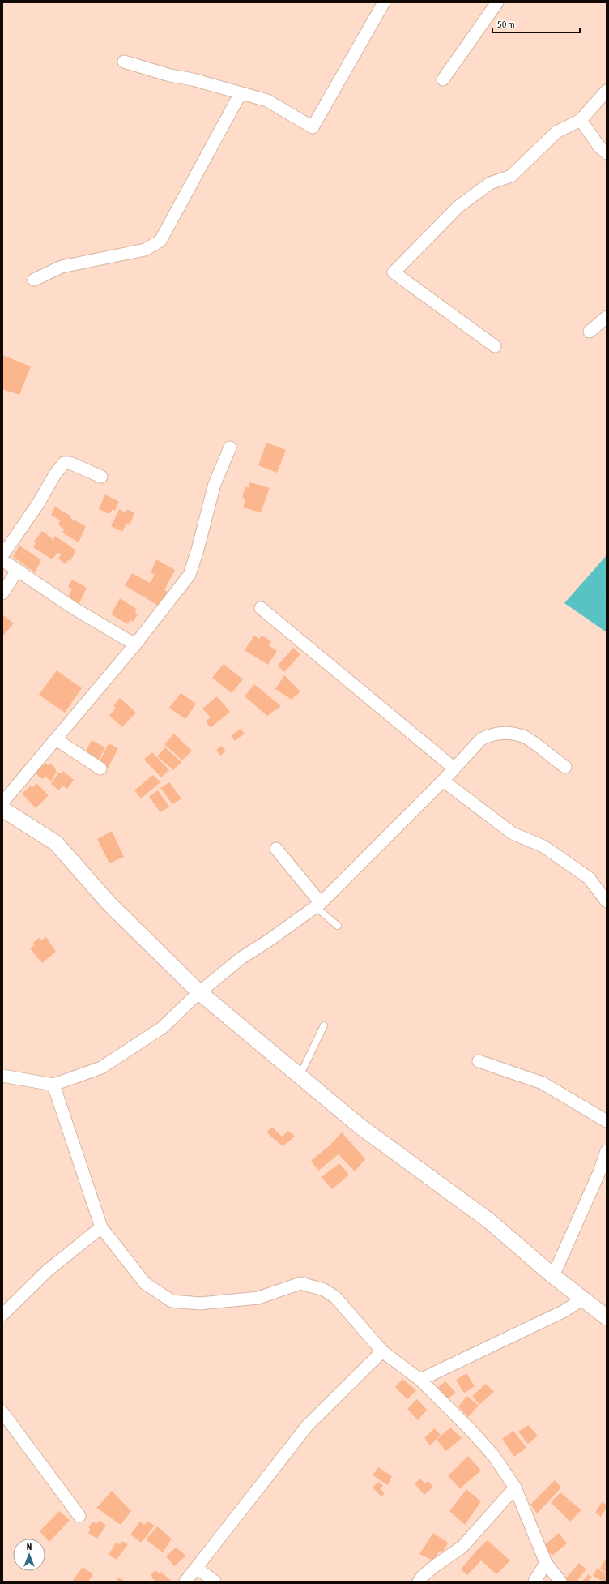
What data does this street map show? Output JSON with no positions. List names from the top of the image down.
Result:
{
  "scale_bar": "50 m",
  "north": "top"
}
